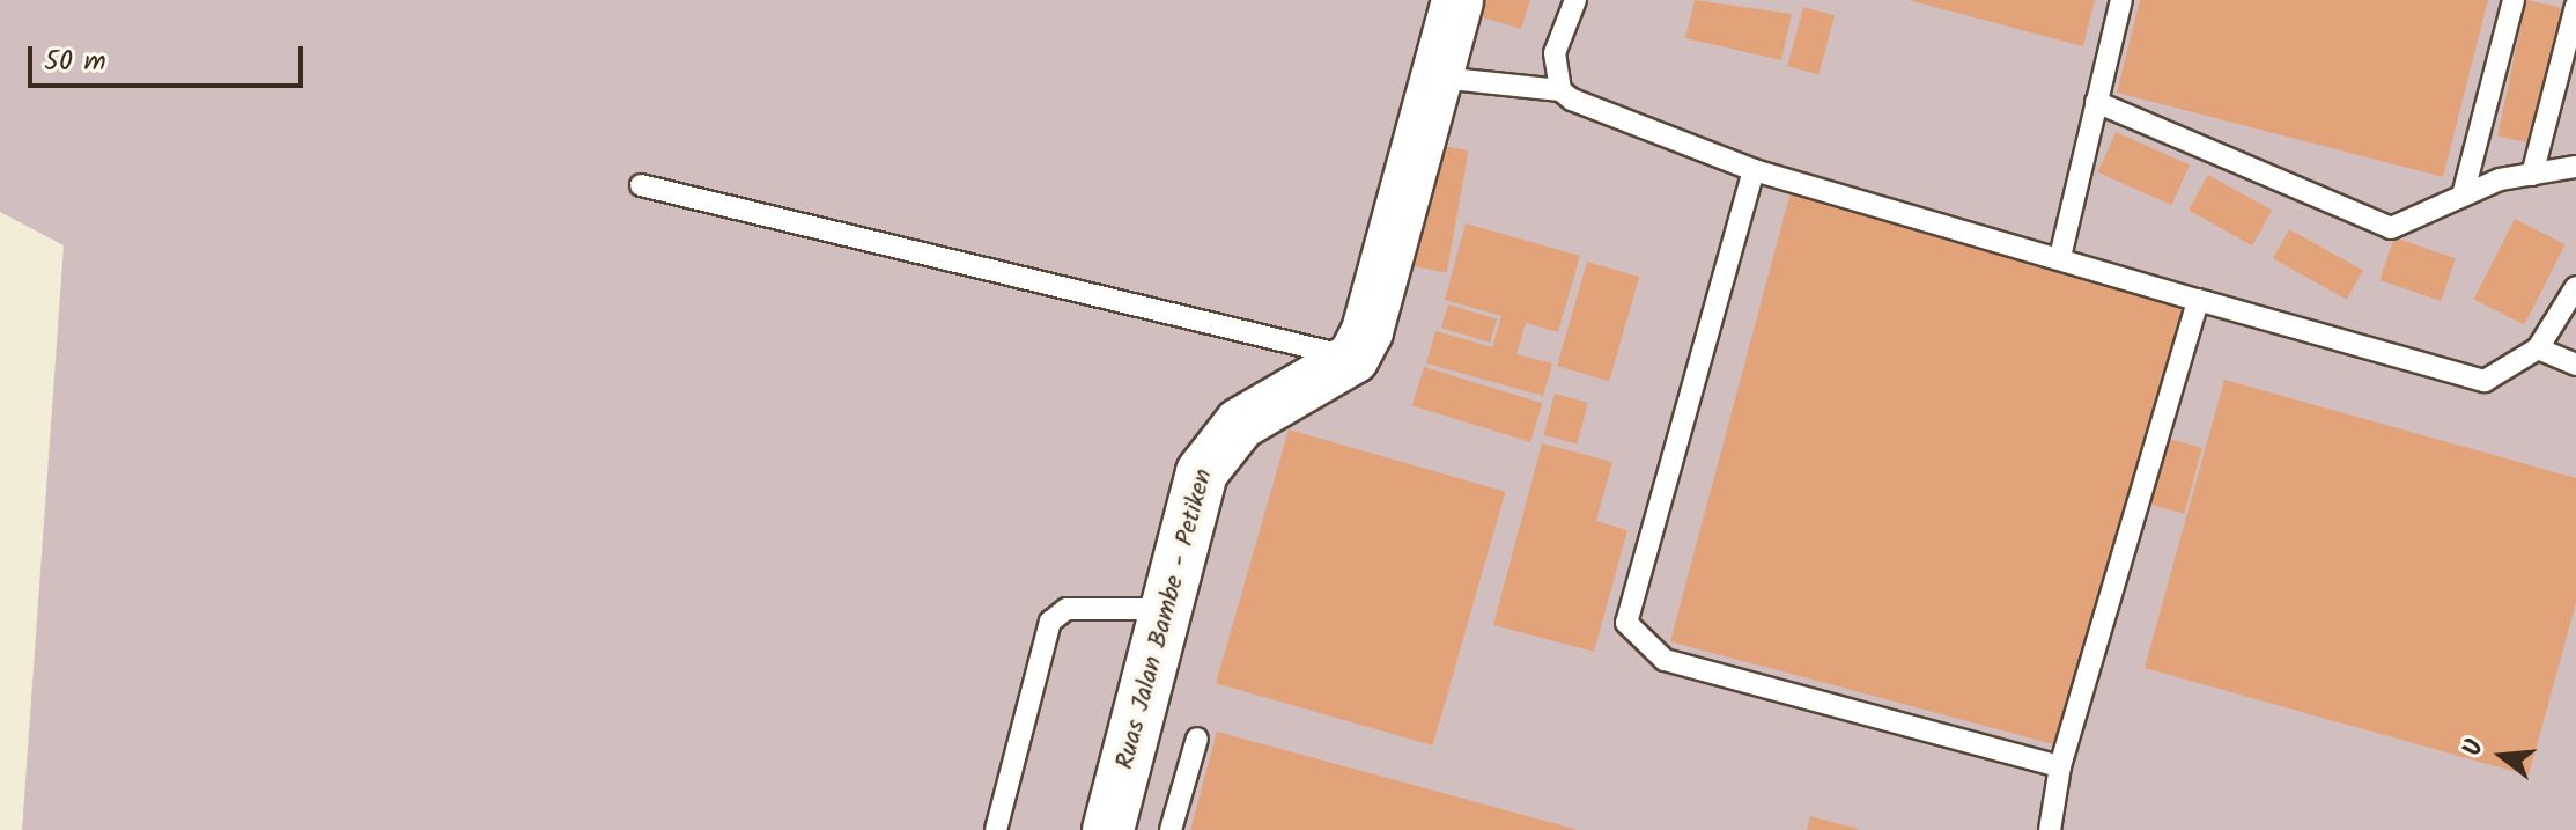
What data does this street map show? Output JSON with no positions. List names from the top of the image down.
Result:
{
  "streets": {
    "main road": ["Ruas Jalan Bambe - Petiken"]
  },
  "scale_bar": "50 m",
  "north": "left"
}
